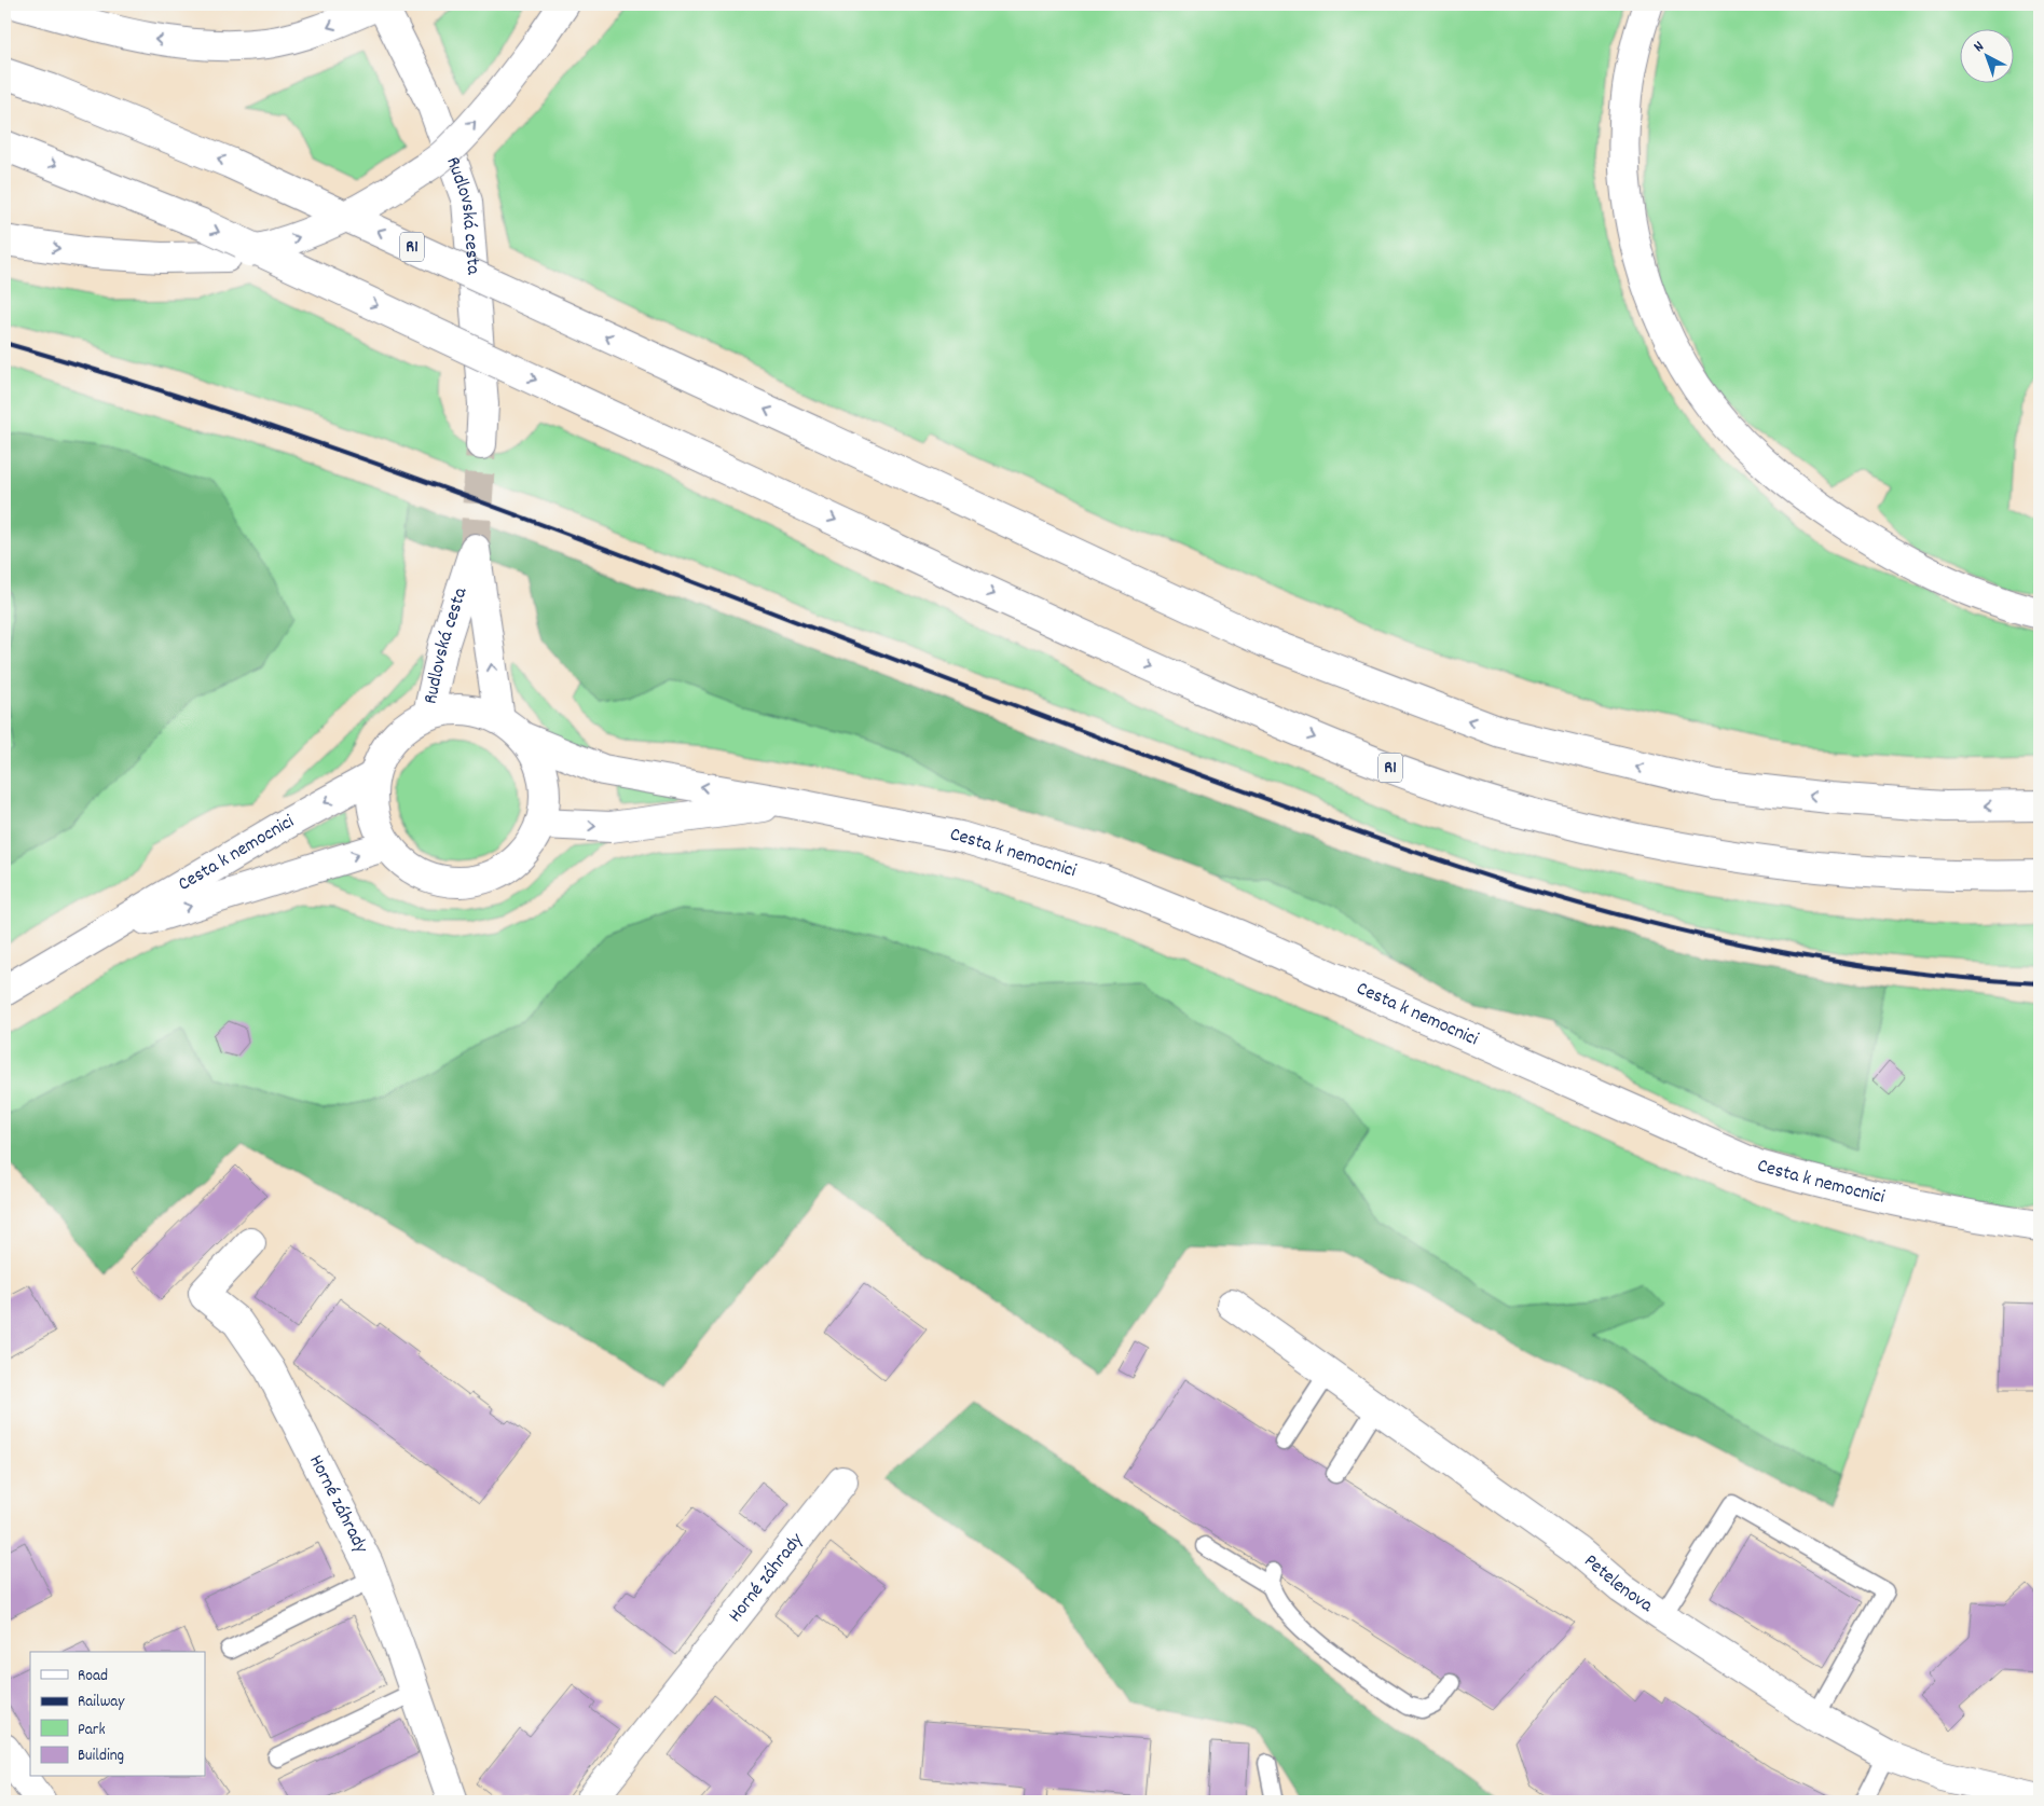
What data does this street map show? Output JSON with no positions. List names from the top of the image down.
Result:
{
  "streets": {
    "main road": [
      "Rudlovská cesta",
      "R1",
      "Cesta k nemocnici",
      "Horné záhrady",
      "Petelenova"
    ]
  },
  "crossings": [
    ["Rudlovská cesta", "Cesta k nemocnici"]
  ],
  "legend": [
    "Road",
    "Railway",
    "Park",
    "Building"
  ],
  "north": "top left"
}
